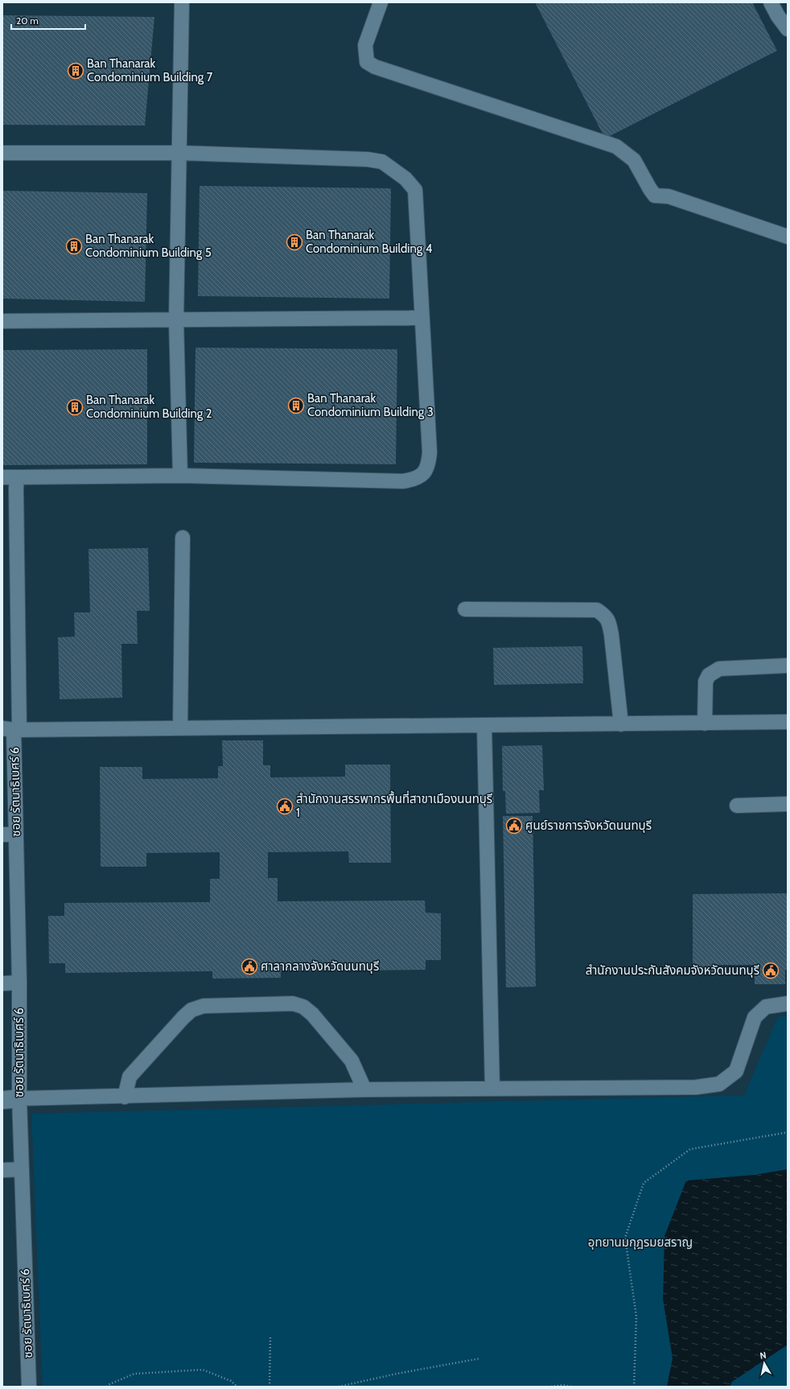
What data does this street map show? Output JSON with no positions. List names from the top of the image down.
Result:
{
  "streets": {
    "lane": ["ซอย รัตนาธิเบศร์ 6"]
  },
  "parks": ["อุทยานมกุฎรมยสราญ"],
  "places": {
    "building": [
      "Ban Thanarak Condominium Building 7",
      "Ban Thanarak Condominium Building 4",
      "Ban Thanarak Condominium Building 5",
      "Ban Thanarak Condominium Building 3",
      "Ban Thanarak Condominium Building 2"
    ],
    "public building": [
      "สำนักงานสรรพากรพื้นที่สาขาเมืองนนทบุรี 1",
      "ศูนย์ราชการจังหวัดนนทบุรี",
      "ศาลากลางจังหวัดนนทบุรี",
      "สำนักงานประกันสังคมจังหวัดนนทบุรี"
    ]
  },
  "scale_bar": "20 m",
  "north": "top"
}
